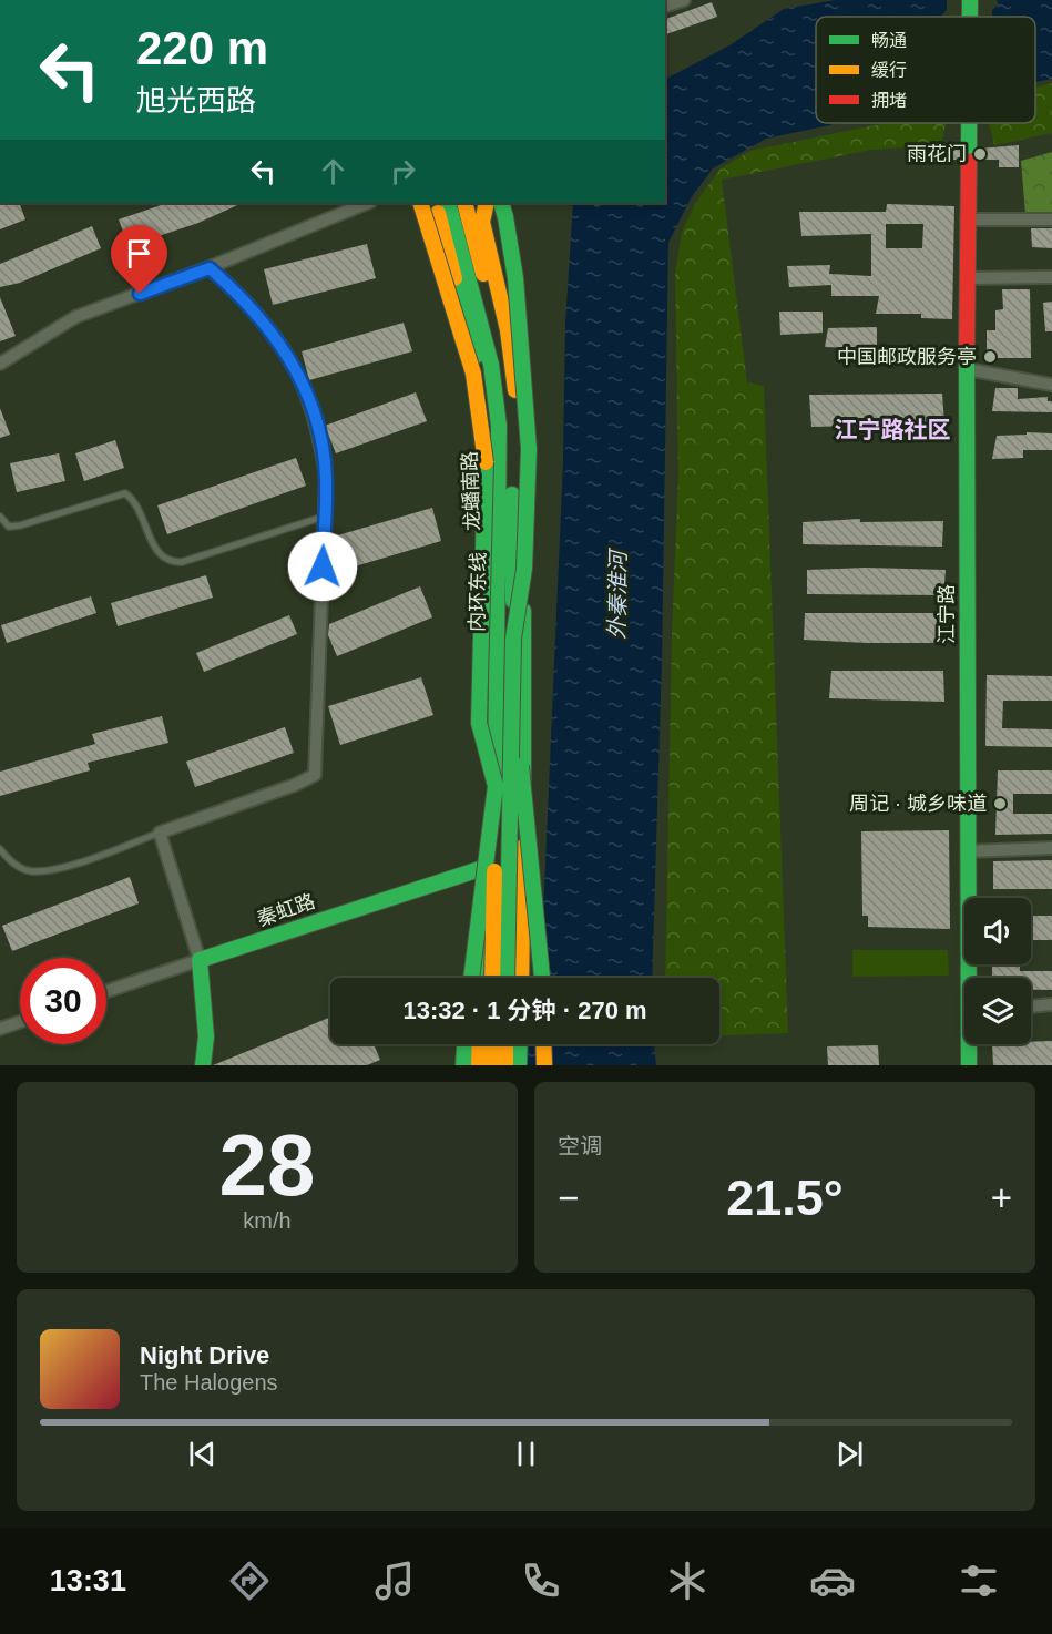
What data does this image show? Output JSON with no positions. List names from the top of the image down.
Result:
{
  "streets": {
    "main road": [
      "龙蟠南路",
      "内环东线",
      "江宁路",
      "秦虹路"
    ]
  },
  "crossings": [
    ["龙蟠南路", "秦虹路"]
  ],
  "districts": ["江宁路社区"],
  "water": ["外秦淮河"],
  "places": ["雨花门", "中国邮政服务亭", "周记 · 城乡味道"],
  "legend": ["畅通", "缓行", "拥堵"],
  "page": {
    "turn": ["220 m", "旭光西路"],
    "limit": "30",
    "trip": "13:32 · 1 分钟 · 270 m",
    "tile": [
      ["28", "km/h"],
      "空调"
    ],
    "heat": ["−", "21.5°", "+"],
    "song": ["Night Drive", "The Halogens"],
    "tabs": "13:31"
  }
}
